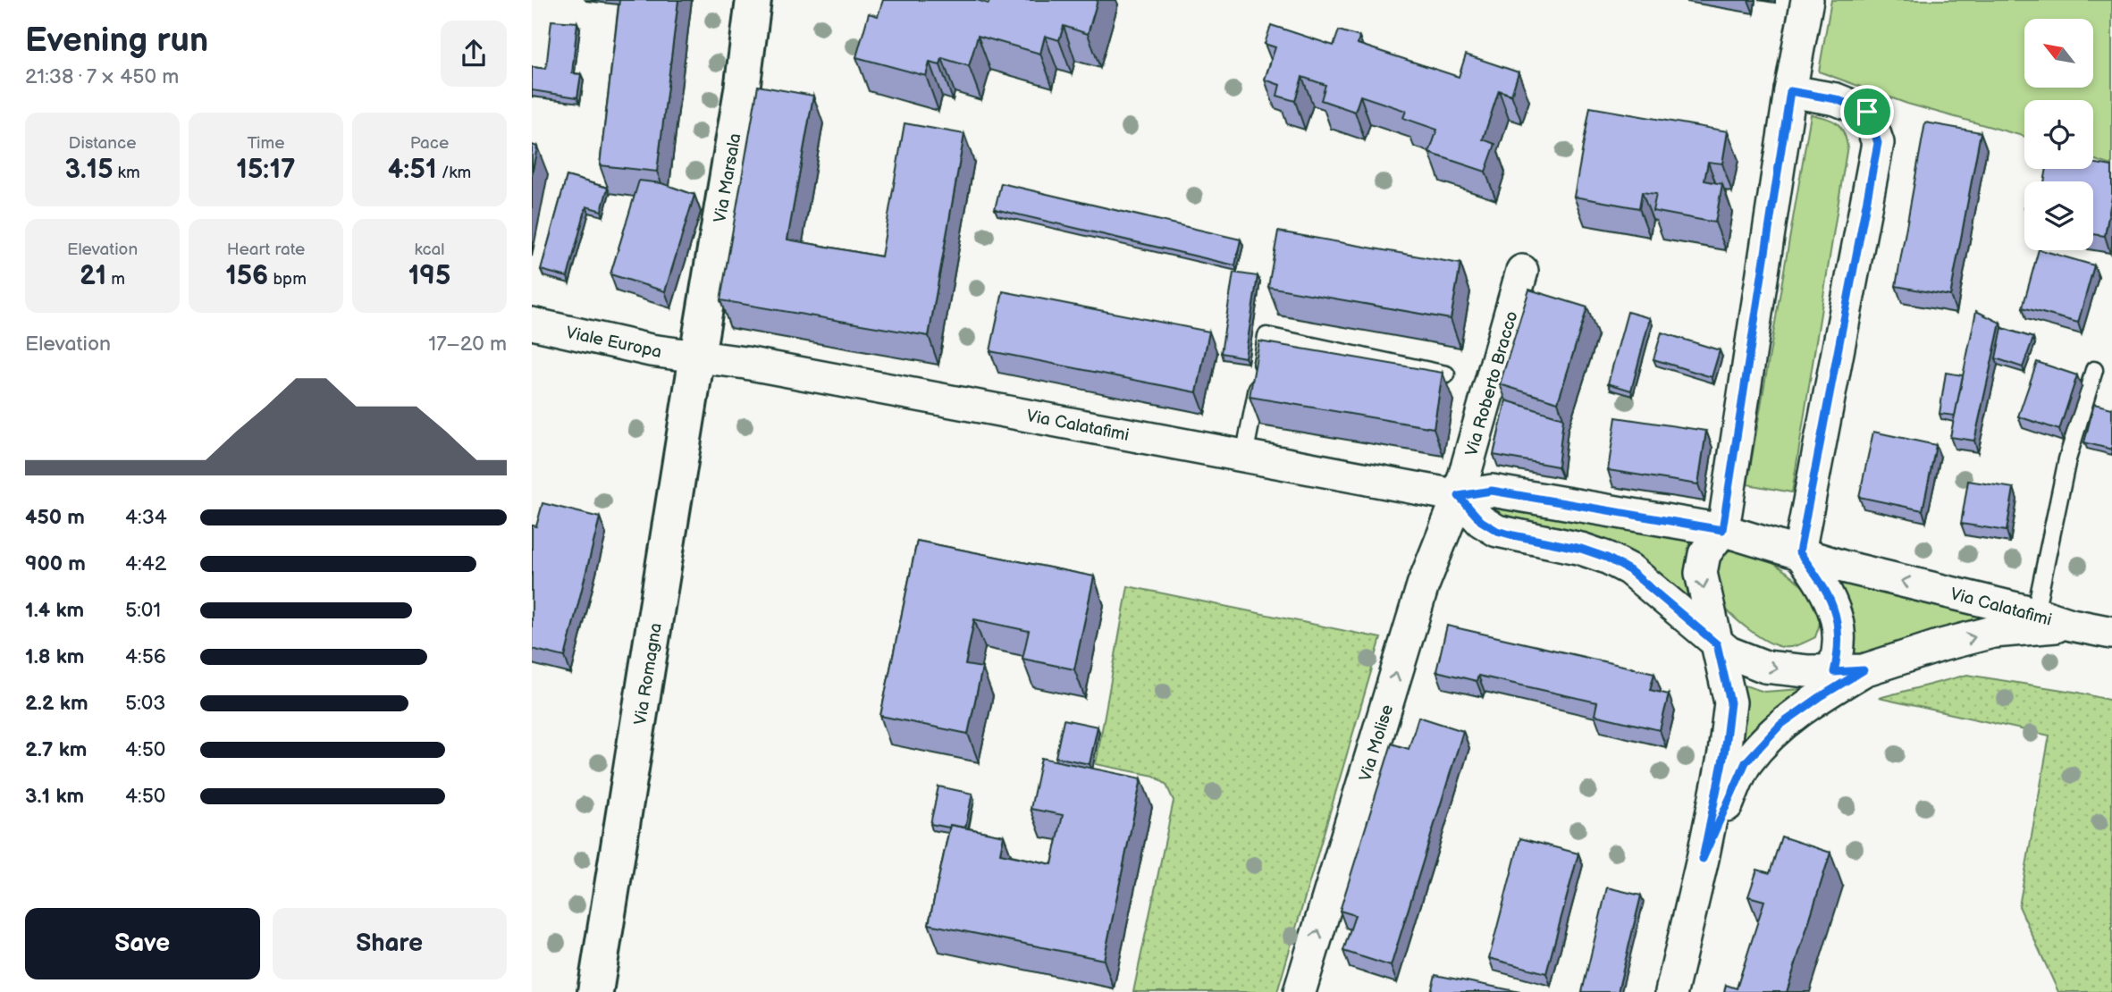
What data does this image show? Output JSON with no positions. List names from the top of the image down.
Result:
{
  "streets": {
    "street": [
      "Via Marsala",
      "Viale Europa",
      "Via Roberto Bracco",
      "Via Calatafimi",
      "Via Romagna",
      "Via Molise"
    ]
  },
  "crossings": [
    ["Via Marsala", "Viale Europa"],
    ["Via Marsala", "Via Calatafimi"],
    ["Via Marsala", "Via Romagna"],
    ["Viale Europa", "Via Calatafimi"],
    ["Viale Europa", "Via Romagna"],
    ["Via Roberto Bracco", "Via Calatafimi"],
    ["Via Roberto Bracco", "Via Molise"],
    ["Via Calatafimi", "Via Romagna"],
    ["Via Calatafimi", "Via Molise"]
  ],
  "one_way": ["Via Molise"],
  "north": "top left",
  "page": {
    "heading": ["Evening run", "21:38 · 7 × 450 m"],
    "stats": [
      ["Distance", "3.15 km"],
      ["Time", "15:17"],
      ["Pace", "4:51 /km"],
      ["Elevation", "21 m"],
      ["Heart rate", "156 bpm"],
      ["kcal", "195"]
    ],
    "chart": ["Elevation", "17–20 m"],
    "list": [
      {
        "name": "450 m",
        "note": "4:34"
      },
      {
        "name": "900 m",
        "note": "4:42"
      },
      {
        "name": "1.4 km",
        "note": "5:01"
      },
      {
        "name": "1.8 km",
        "note": "4:56"
      },
      {
        "name": "2.2 km",
        "note": "5:03"
      },
      {
        "name": "2.7 km",
        "note": "4:50"
      },
      {
        "name": "3.1 km",
        "note": "4:50"
      }
    ],
    "buttons": ["Save", "Share"]
  }
}
